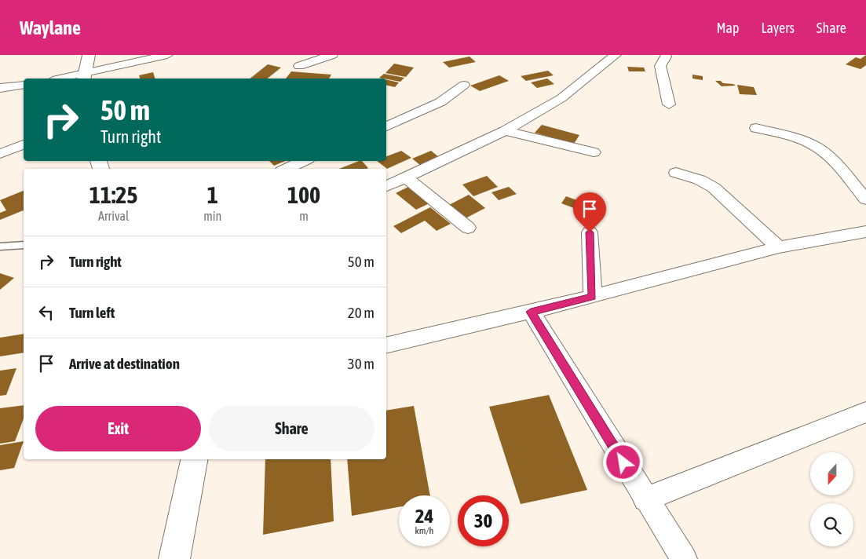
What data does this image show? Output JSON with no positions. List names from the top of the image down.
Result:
{
  "north": "bottom",
  "page": {
    "header": "Waylane",
    "nav": ["Map", "Layers", "Share"],
    "turn": ["50 m", "Turn right"],
    "eta": [
      "11:25",
      "Arrival",
      "1",
      "min",
      "100",
      "m"
    ],
    "list": [
      {
        "name": "Turn right",
        "value": "50 m"
      },
      {
        "name": "Turn left",
        "value": "20 m"
      },
      {
        "name": "Arrive at destination",
        "value": "30 m"
      }
    ],
    "buttons": ["Exit", "Share"],
    "speed": "24 km/h",
    "limit": "30"
  }
}
